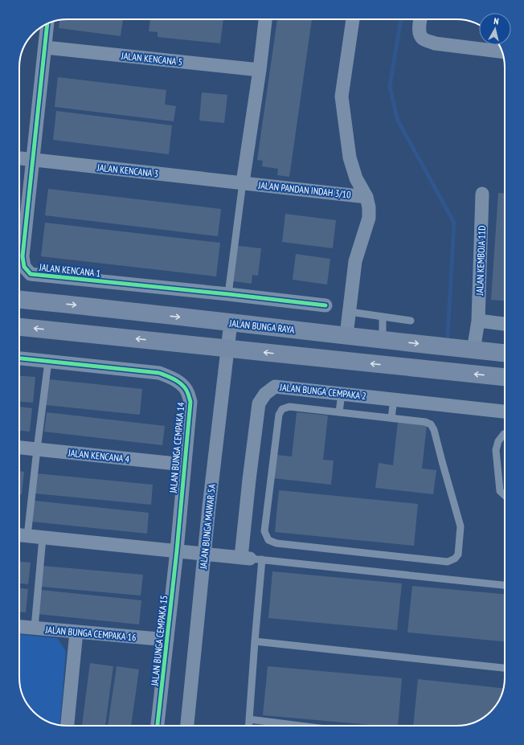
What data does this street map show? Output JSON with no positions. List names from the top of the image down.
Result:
{
  "streets": {
    "street": [
      "JALAN KENCANA 5",
      "JALAN KENCANA 3",
      "JALAN PANDAN INDAH 3/10",
      "JALAN KEMBOJA 11D",
      "JALAN KENCANA 1",
      "JALAN BUNGA RAYA",
      "JALAN BUNGA CEMPAKA 2",
      "JALAN BUNGA CEMPAKA 14",
      "JALAN KENCANA 4",
      "JALAN BUNGA MAWAR 5A",
      "JALAN BUNGA CEMPAKA 16",
      "JALAN BUNGA CEMPAKA 15"
    ]
  },
  "crossings": [
    ["JALAN KENCANA 5", "JALAN KENCANA 1"],
    ["JALAN KENCANA 3", "JALAN PANDAN INDAH 3/10"],
    ["JALAN KENCANA 3", "JALAN KENCANA 1"],
    ["JALAN KEMBOJA 11D", "JALAN BUNGA RAYA"],
    ["JALAN BUNGA RAYA", "JALAN BUNGA MAWAR 5A"],
    ["JALAN BUNGA CEMPAKA 14", "JALAN KENCANA 4"],
    ["JALAN BUNGA CEMPAKA 14", "JALAN BUNGA CEMPAKA 15"],
    ["JALAN BUNGA CEMPAKA 16", "JALAN BUNGA CEMPAKA 15"]
  ],
  "north": "top"
}
